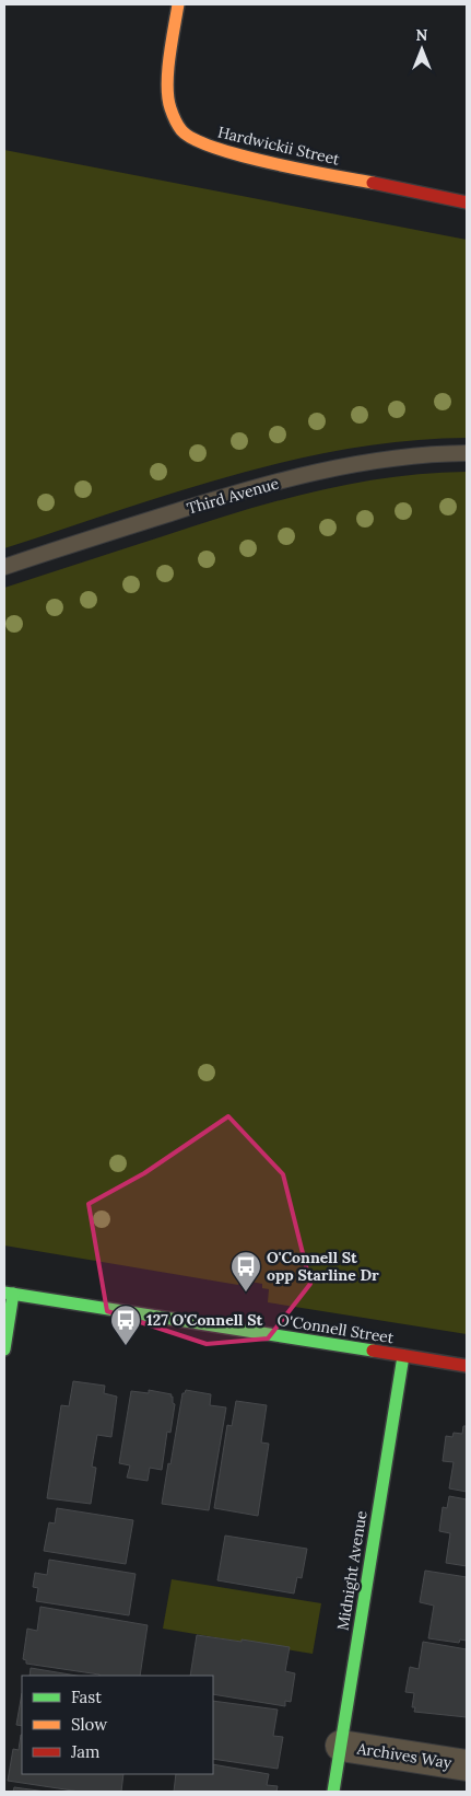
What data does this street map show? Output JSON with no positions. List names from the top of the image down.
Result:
{
  "streets": {
    "street": [
      "Hardwickii Street",
      "O'Connell Street",
      "Midnight Avenue",
      "Archives Way"
    ],
    "lane": ["Third Avenue"]
  },
  "crossings": [
    ["O'Connell Street", "Midnight Avenue"],
    ["Midnight Avenue", "Archives Way"]
  ],
  "places": {
    "bus stop": ["O'Connell St opp Starline Dr", "127 O'Connell St"]
  },
  "legend": ["Fast", "Slow", "Jam"],
  "north": "top"
}
